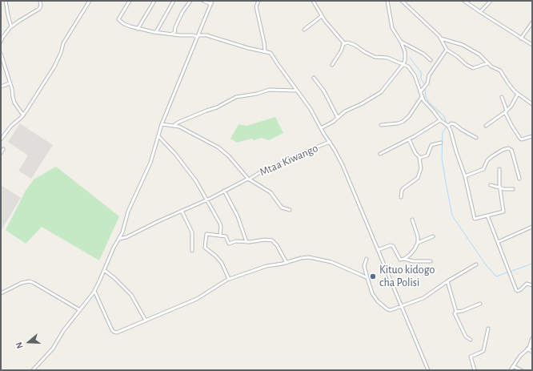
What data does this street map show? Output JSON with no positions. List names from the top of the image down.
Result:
{
  "streets": {
    "street": ["Mtaa Kiwango"]
  },
  "places": ["Kituo kidogo cha Polisi"],
  "north": "left"
}
